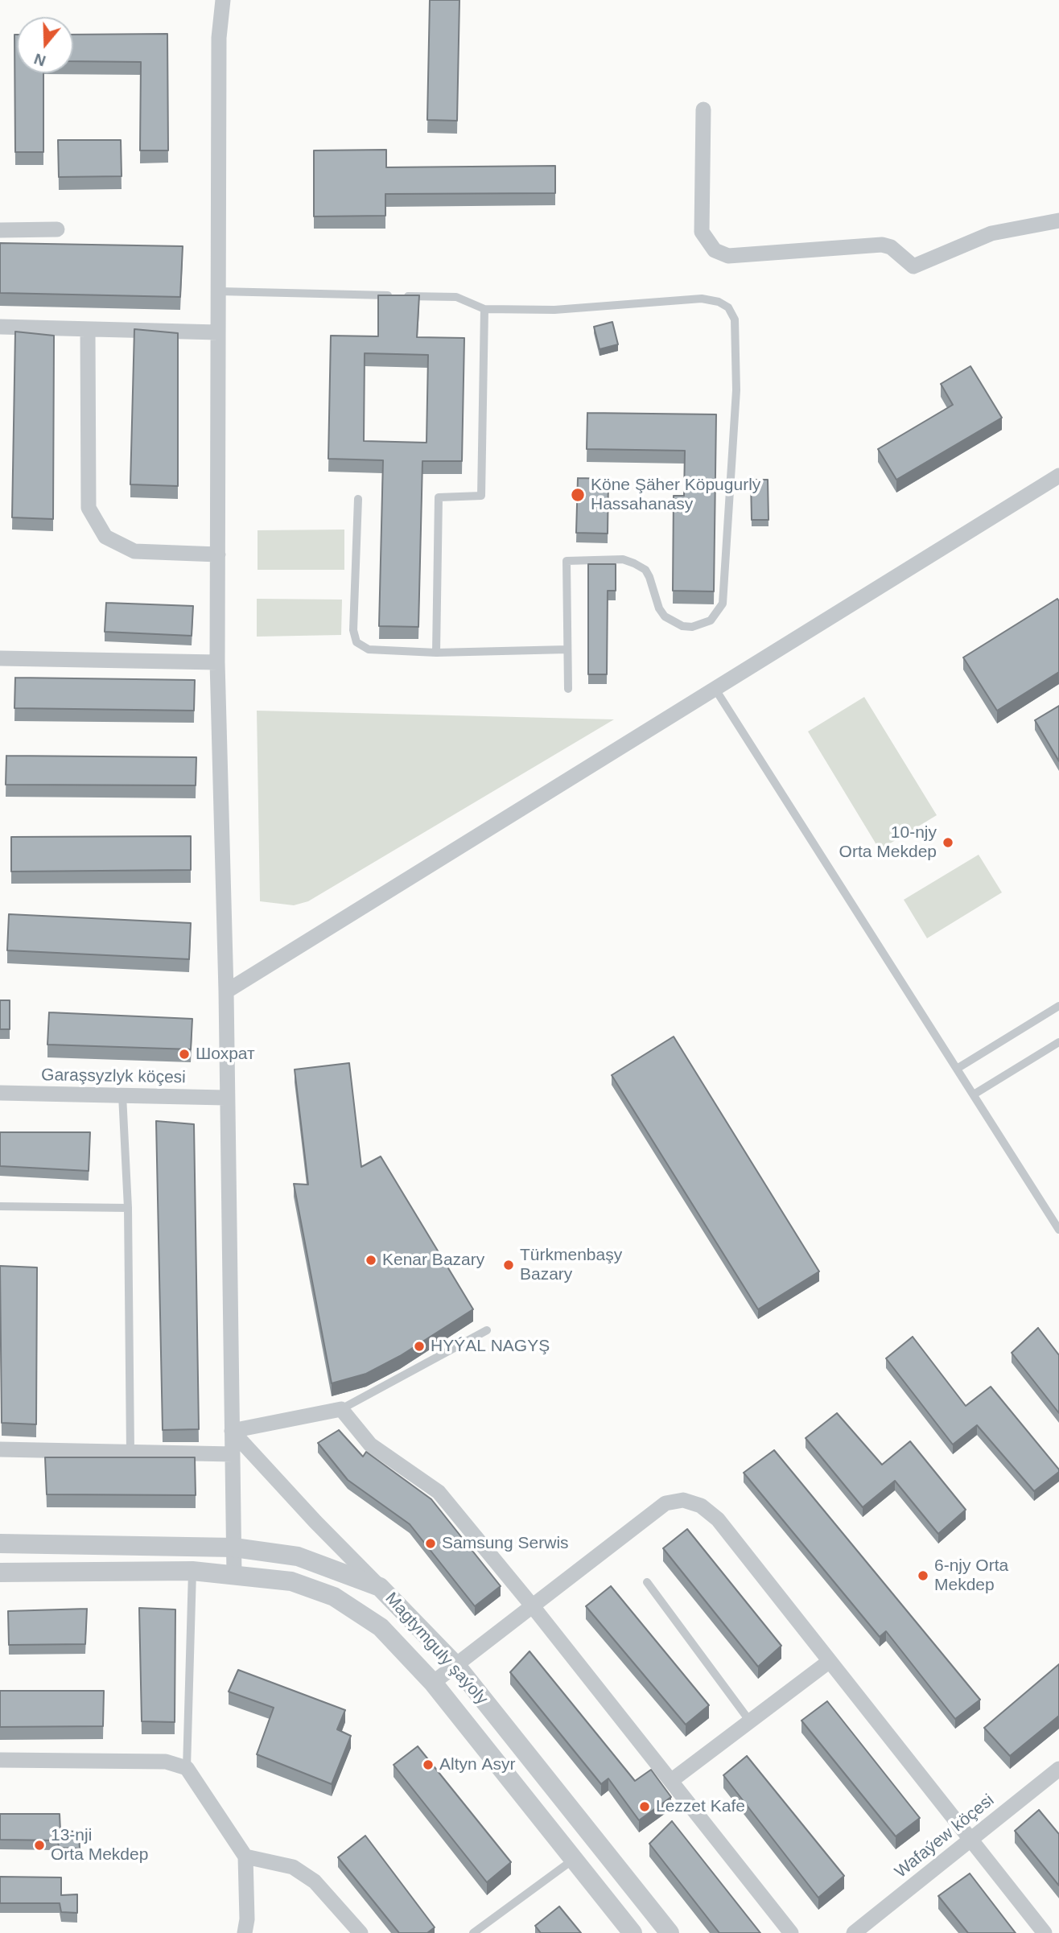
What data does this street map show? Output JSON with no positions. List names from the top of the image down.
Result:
{
  "streets": {
    "street": ["Garaşsyzlyk köçesi", "Magtymguly şaýoly", "Wafaýew köçesi"]
  },
  "places": [
    "Köne Şäher Köpugurly Hassahanasy",
    "10-njy Orta Mekdep",
    "Шохрат",
    "Kenar Bazary",
    "Türkmenbaşy Bazary",
    "HYÝAL NAGYŞ",
    "Samsung Serwis",
    "6-njy Orta Mekdep",
    "Altyn Asyr",
    "Lezzet Kafe",
    "13-nji Orta Mekdep"
  ],
  "north": "bottom"
}
